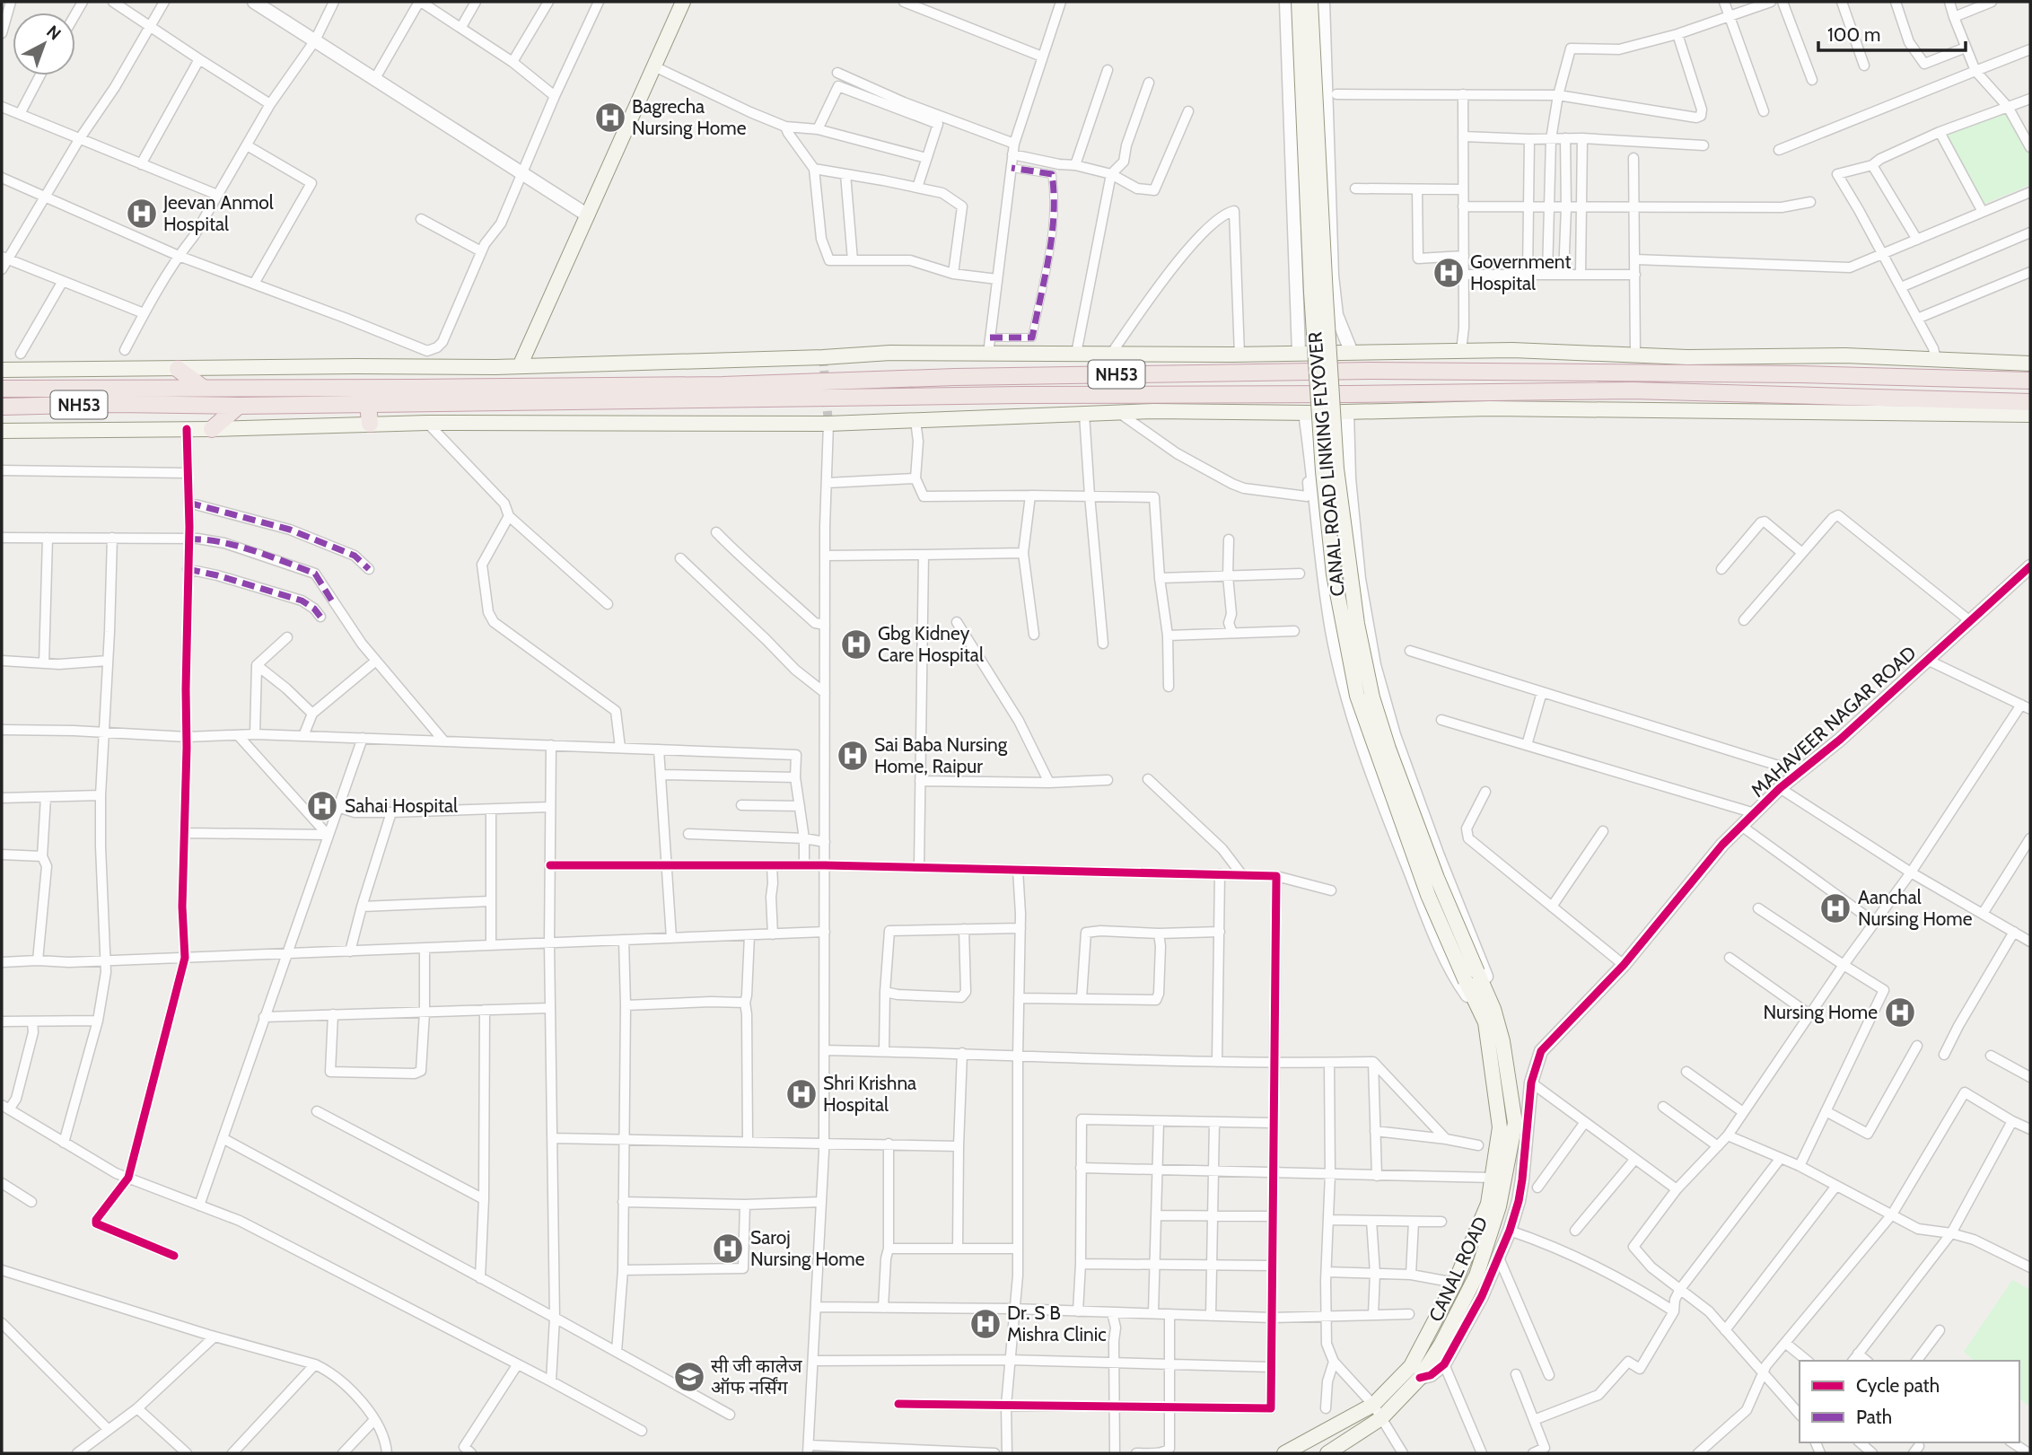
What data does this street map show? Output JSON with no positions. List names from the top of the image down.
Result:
{
  "streets": {
    "highway": ["NH53"],
    "main road": ["CANAL ROAD LINKING FLYOVER", "CANAL ROAD"],
    "street": ["MAHAVEER NAGAR ROAD"]
  },
  "crossings": [
    ["CANAL ROAD LINKING FLYOVER", "CANAL ROAD"]
  ],
  "places": {
    "hospital": [
      "Bagrecha Nursing Home",
      "Jeevan Anmol Hospital",
      "Government Hospital",
      "Gbg Kidney Care Hospital",
      "Sai Baba Nursing Home, Raipur",
      "Sahai Hospital",
      "Aanchal Nursing Home",
      "Nursing Home",
      "Shri Krishna Hospital",
      "Saroj Nursing Home",
      "Dr. S B Mishra Clinic"
    ],
    "school or university": ["सी जी कालेज ऑफ नर्सिंग"]
  },
  "legend": ["Cycle path", "Path"],
  "scale_bar": "100 m",
  "north": "top right"
}
